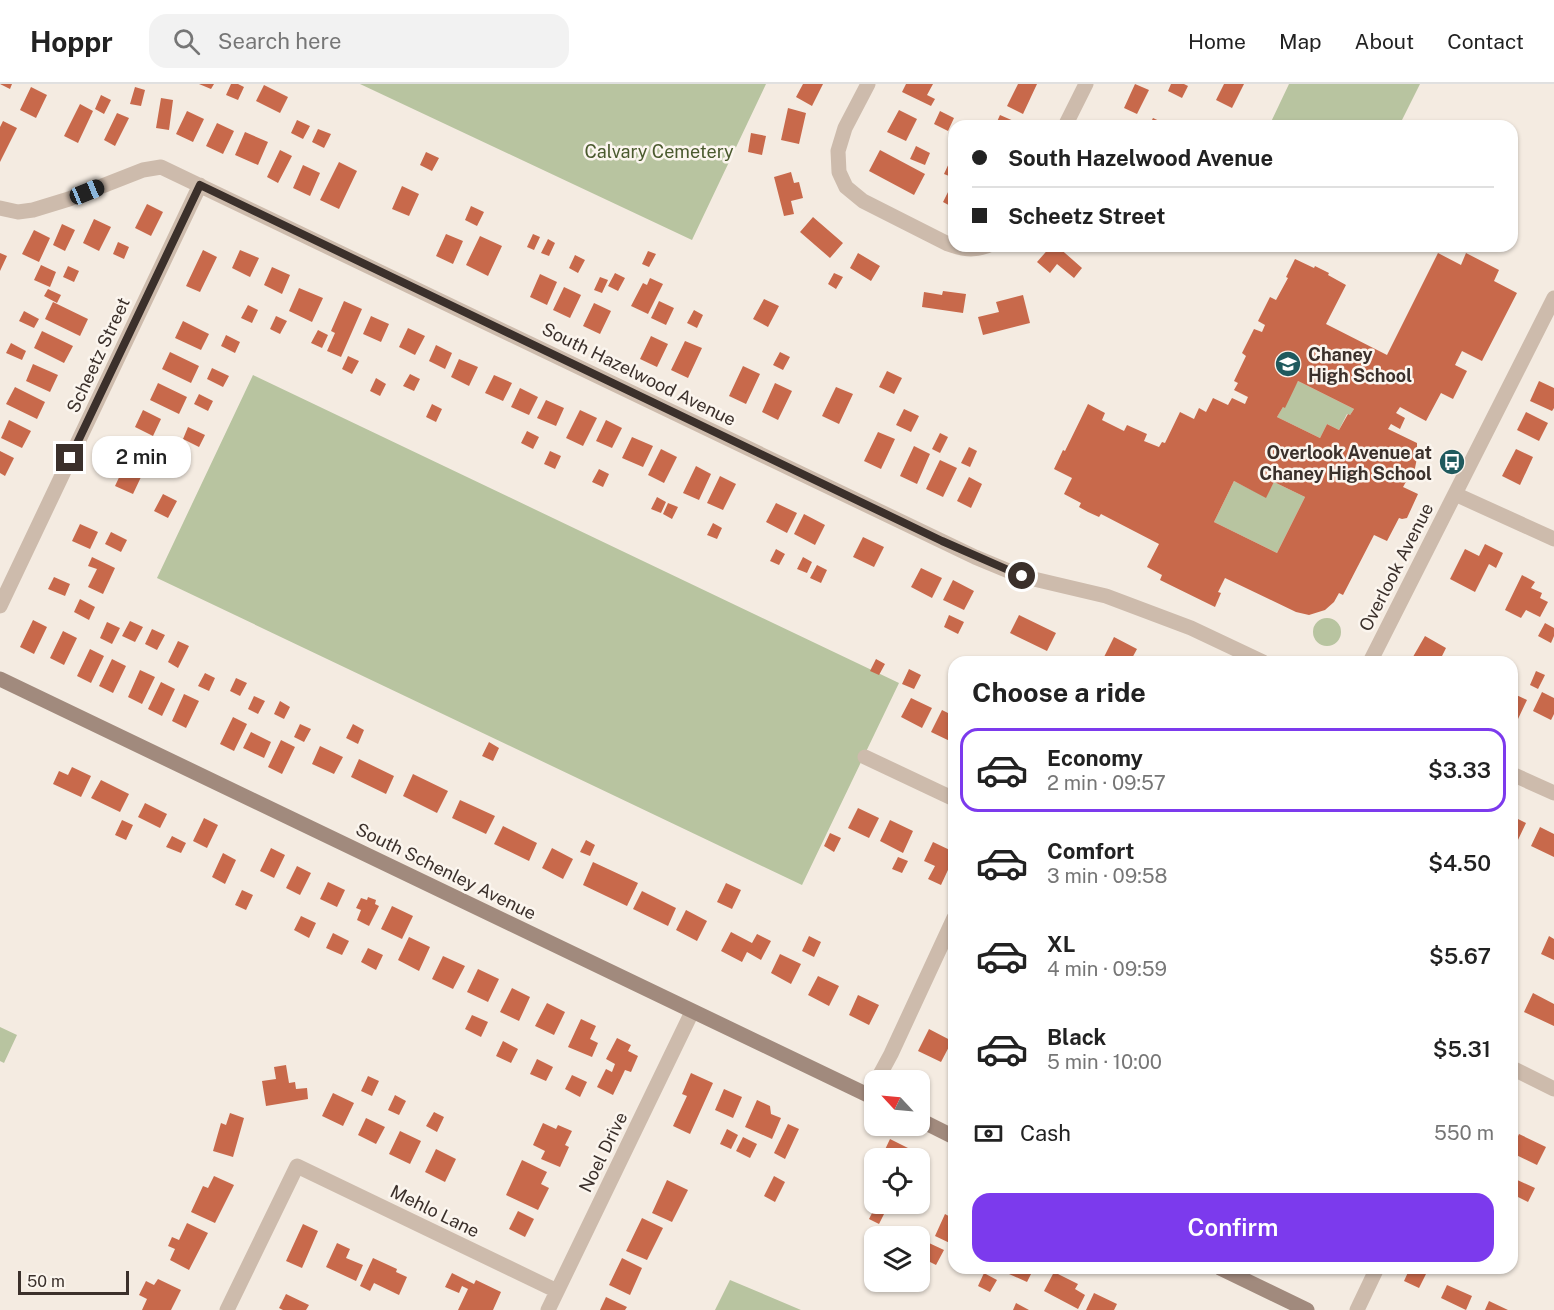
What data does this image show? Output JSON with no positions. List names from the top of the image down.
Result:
{
  "streets": {
    "street": [
      "Scheetz Street",
      "South Hazelwood Avenue",
      "Overlook Avenue",
      "South Schenley Avenue",
      "Noel Drive",
      "Mehlo Lane"
    ]
  },
  "crossings": [
    ["Scheetz Street", "South Hazelwood Avenue"],
    ["South Schenley Avenue", "Noel Drive"],
    ["Noel Drive", "Mehlo Lane"]
  ],
  "parks": ["Calvary Cemetery"],
  "places": {
    "school or university": ["Chaney High School"],
    "bus stop": ["Overlook Avenue at Chaney High School"]
  },
  "scale_bar": "50 m",
  "north": "top left",
  "page": {
    "header": "Hoppr",
    "search": "Search here",
    "nav": [
      "Home",
      "Map",
      "About",
      "Contact"
    ],
    "banner": ["South Hazelwood Avenue", "Scheetz Street"],
    "bubble": "2 min",
    "heading": "Choose a ride",
    "list": [
      {
        "name": "Economy",
        "note": "2 min · 09:57",
        "value": "$3.33"
      },
      {
        "name": "Comfort",
        "note": "3 min · 09:58",
        "value": "$4.50"
      },
      {
        "name": "XL",
        "note": "4 min · 09:59",
        "value": "$5.67"
      },
      {
        "name": "Black",
        "note": "5 min · 10:00",
        "value": "$5.31"
      }
    ],
    "pay": ["Cash", "550 m"],
    "buttons": "Confirm",
    "scale": "50 m"
  }
}
